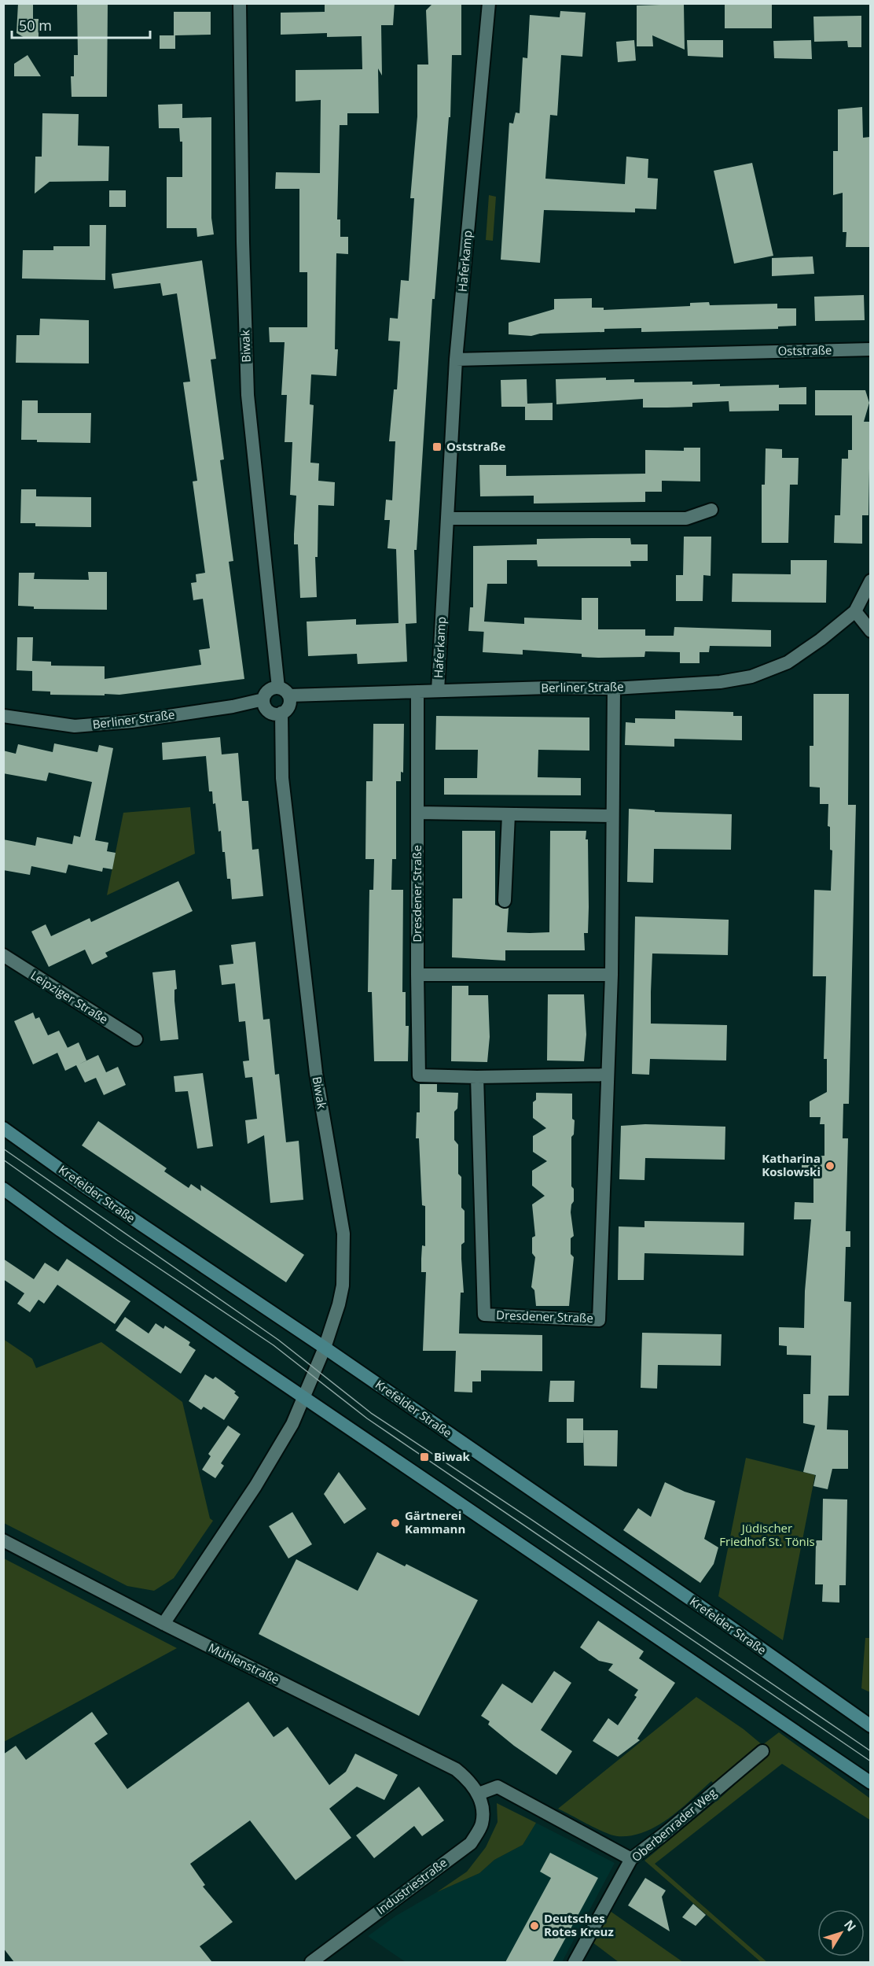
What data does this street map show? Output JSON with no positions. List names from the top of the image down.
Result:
{
  "streets": {
    "main road": ["Krefelder Straße"],
    "street": [
      "Haferkamp",
      "Biwak",
      "Oststraße",
      "Berliner Straße",
      "Dresdener Straße",
      "Leipziger Straße",
      "Mühlenstraße",
      "Oberbenrader Weg",
      "Industriestraße"
    ]
  },
  "crossings": [
    ["Haferkamp", "Oststraße"],
    ["Haferkamp", "Berliner Straße"],
    ["Biwak", "Berliner Straße"],
    ["Biwak", "Krefelder Straße"],
    ["Biwak", "Mühlenstraße"],
    ["Berliner Straße", "Dresdener Straße"],
    ["Mühlenstraße", "Industriestraße"]
  ],
  "parks": ["Jüdischer Friedhof St. Tönis"],
  "places": {
    "transit": ["Oststraße", "Biwak"],
    "other": ["Katharina Koslowski", "Gärtnerei Kammann", "Deutsches Rotes Kreuz"]
  },
  "scale_bar": "50 m",
  "north": "top right"
}
